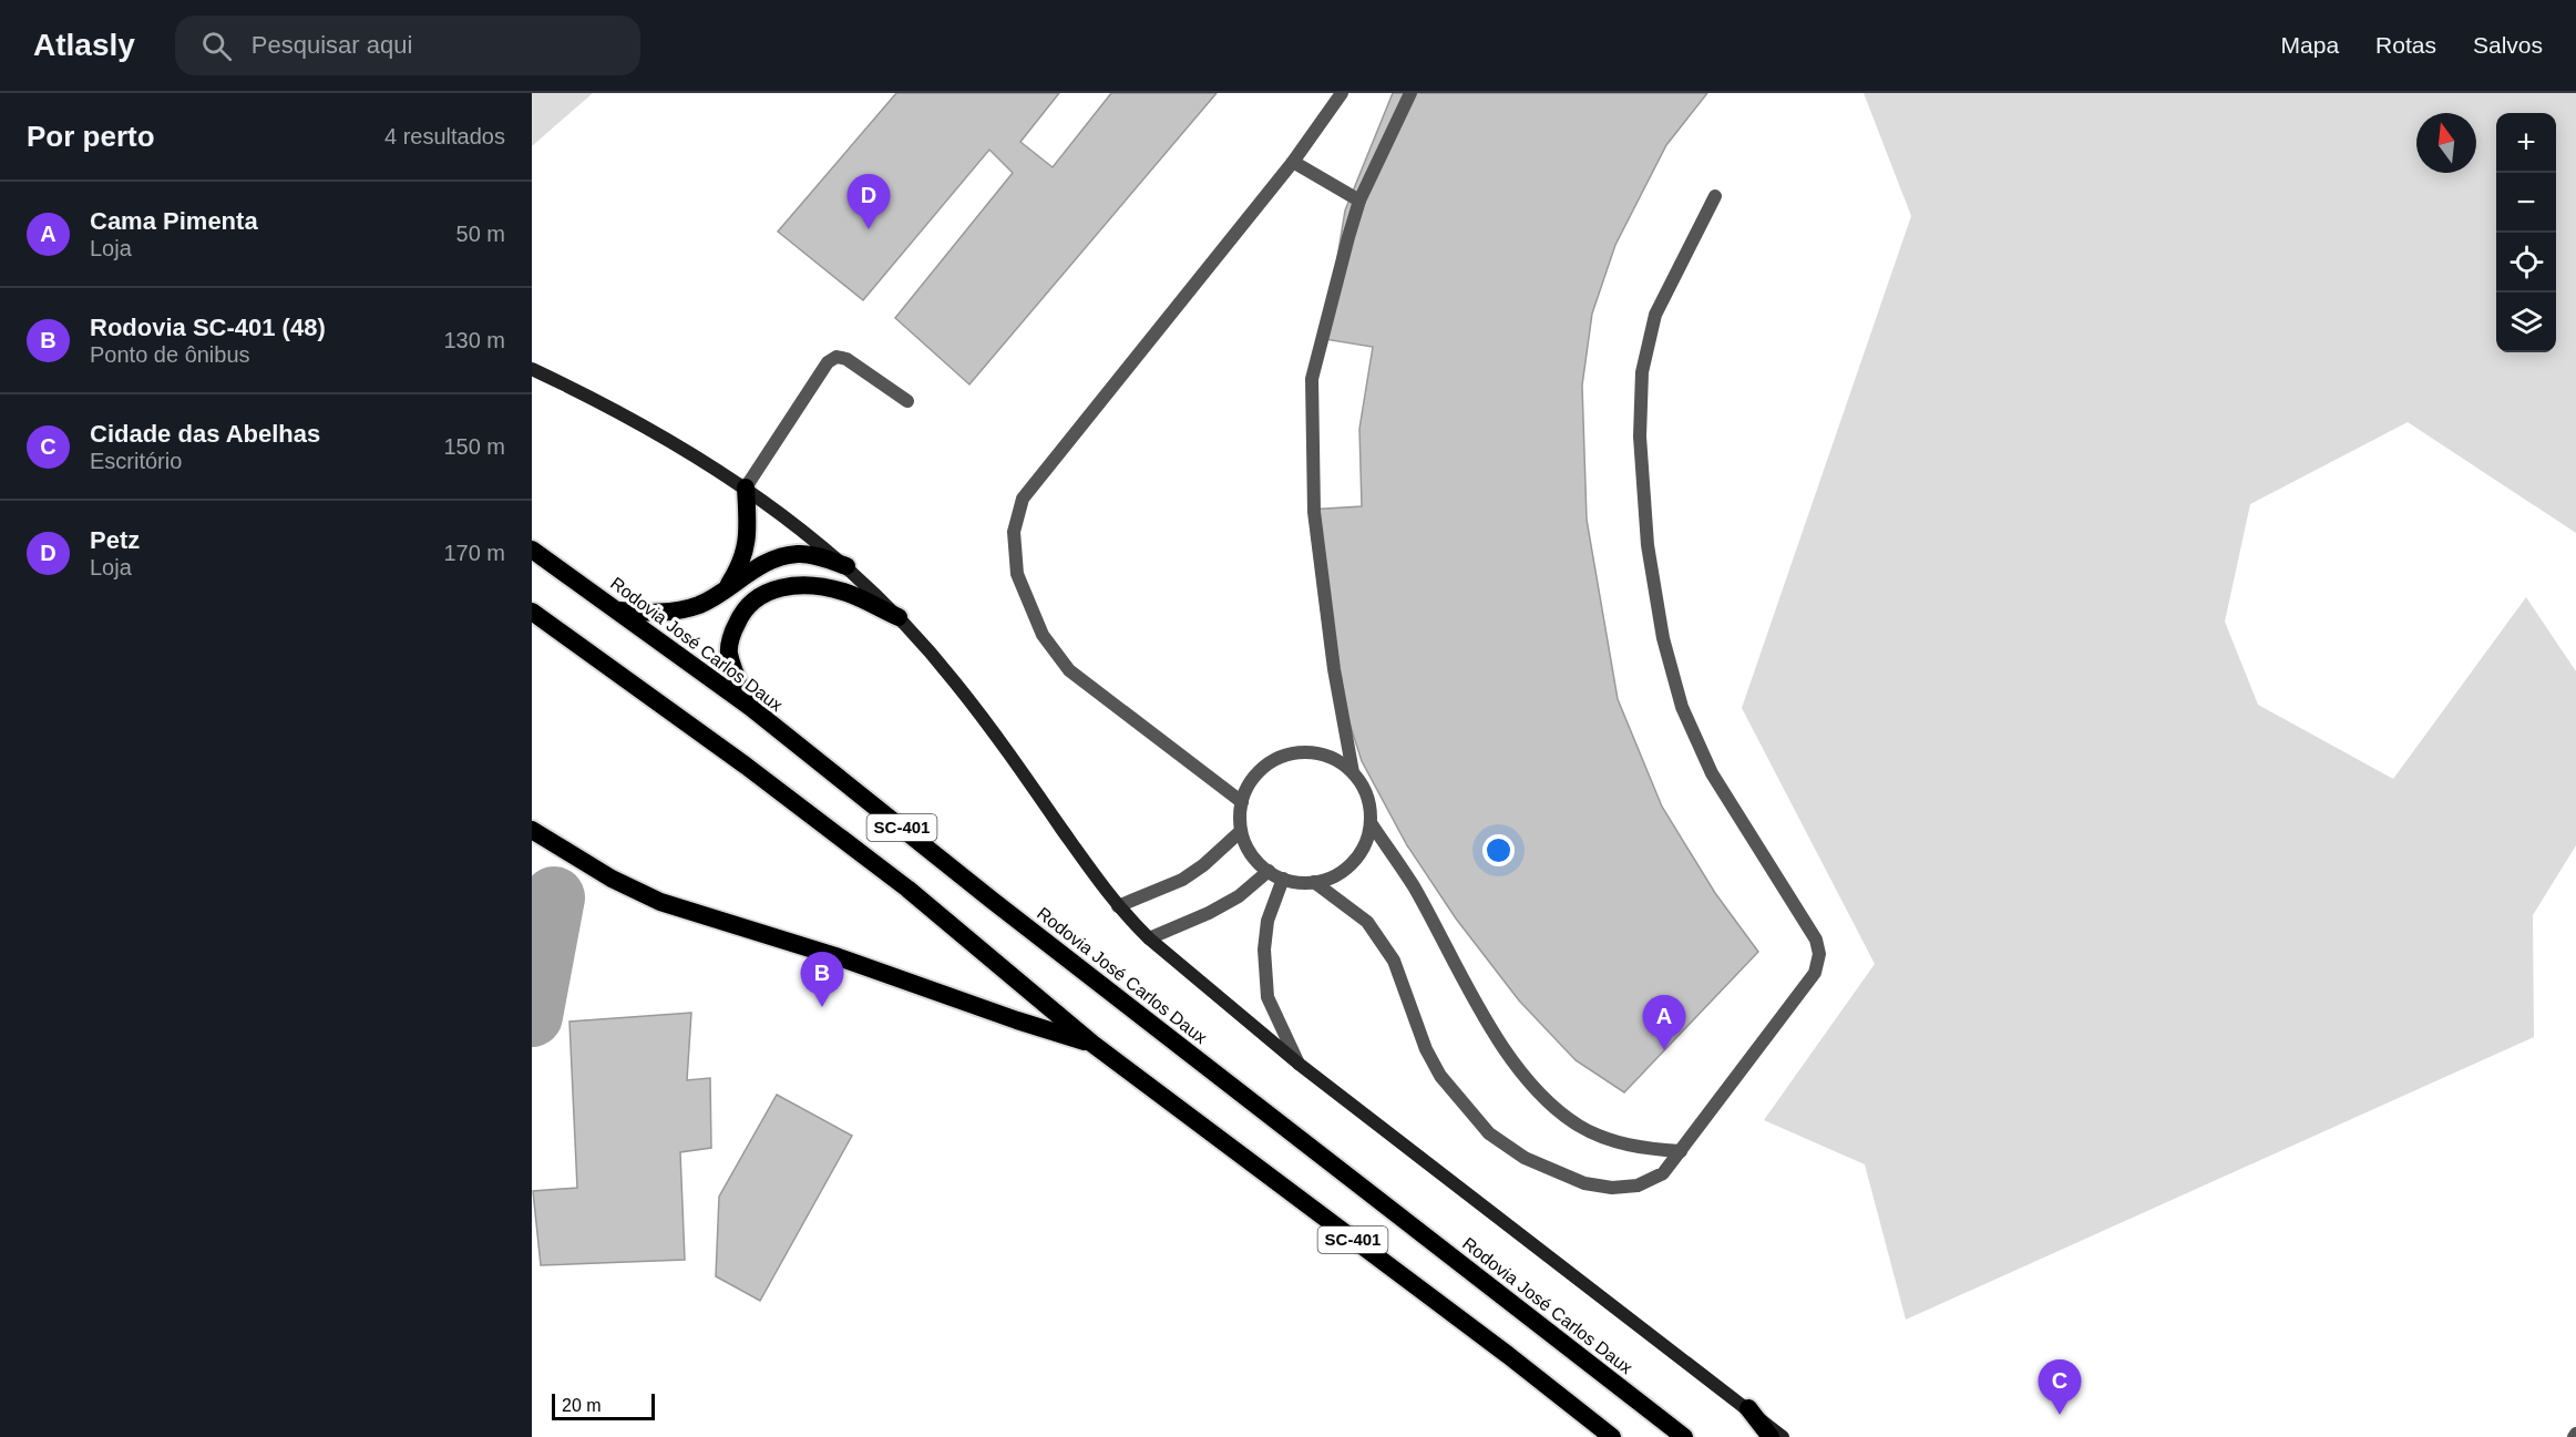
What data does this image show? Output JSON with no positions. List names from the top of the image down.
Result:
{
  "streets": {
    "highway": ["Rodovia José Carlos Daux", "SC-401"]
  },
  "scale_bar": "20 m",
  "north": "top",
  "page": {
    "header": "Atlasly",
    "search": "Pesquisar aqui",
    "nav": ["Mapa", "Rotas", "Salvos"],
    "heading": ["Por perto", "4 resultados"],
    "map_buttons": ["+", "−"],
    "pins": [
      "D",
      "B",
      "A",
      "C"
    ],
    "list": [
      {
        "mark": "A",
        "name": "Cama Pimenta",
        "note": "Loja",
        "value": "50 m"
      },
      {
        "mark": "B",
        "name": "Rodovia SC-401 (48)",
        "note": "Ponto de ônibus",
        "value": "130 m"
      },
      {
        "mark": "C",
        "name": "Cidade das Abelhas",
        "note": "Escritório",
        "value": "150 m"
      },
      {
        "mark": "D",
        "name": "Petz",
        "note": "Loja",
        "value": "170 m"
      }
    ],
    "scale": "20 m"
  }
}
